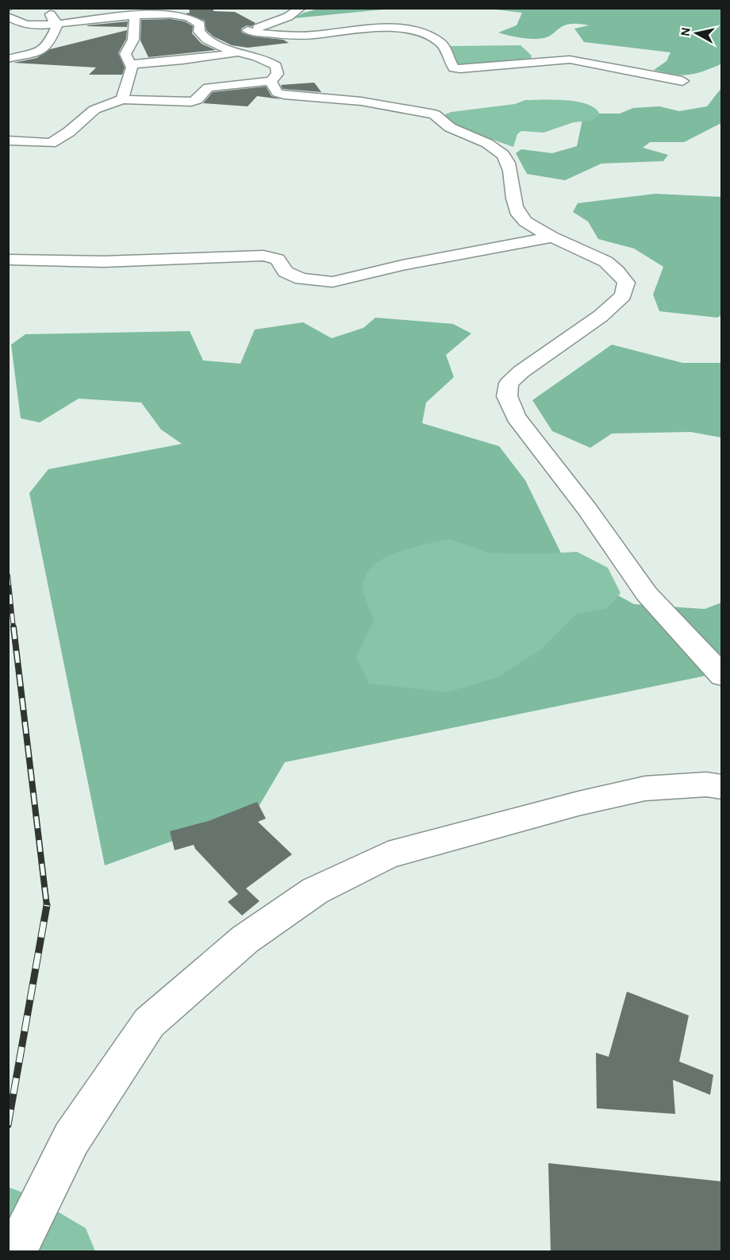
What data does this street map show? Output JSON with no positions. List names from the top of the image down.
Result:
{
  "north": "left"
}
